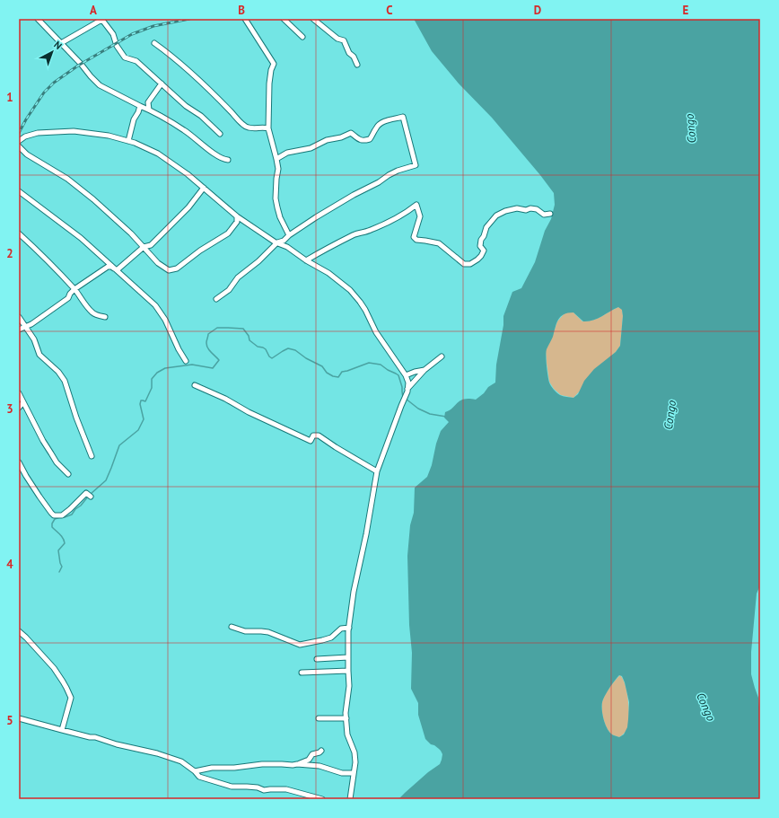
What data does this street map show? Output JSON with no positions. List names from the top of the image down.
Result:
{
  "water": ["Congo"],
  "north": "top right",
  "grid": {
    "columns": [
      "A",
      "B",
      "C",
      "D",
      "E"
    ],
    "rows": [
      "1",
      "2",
      "3",
      "4",
      "5"
    ]
  }
}
